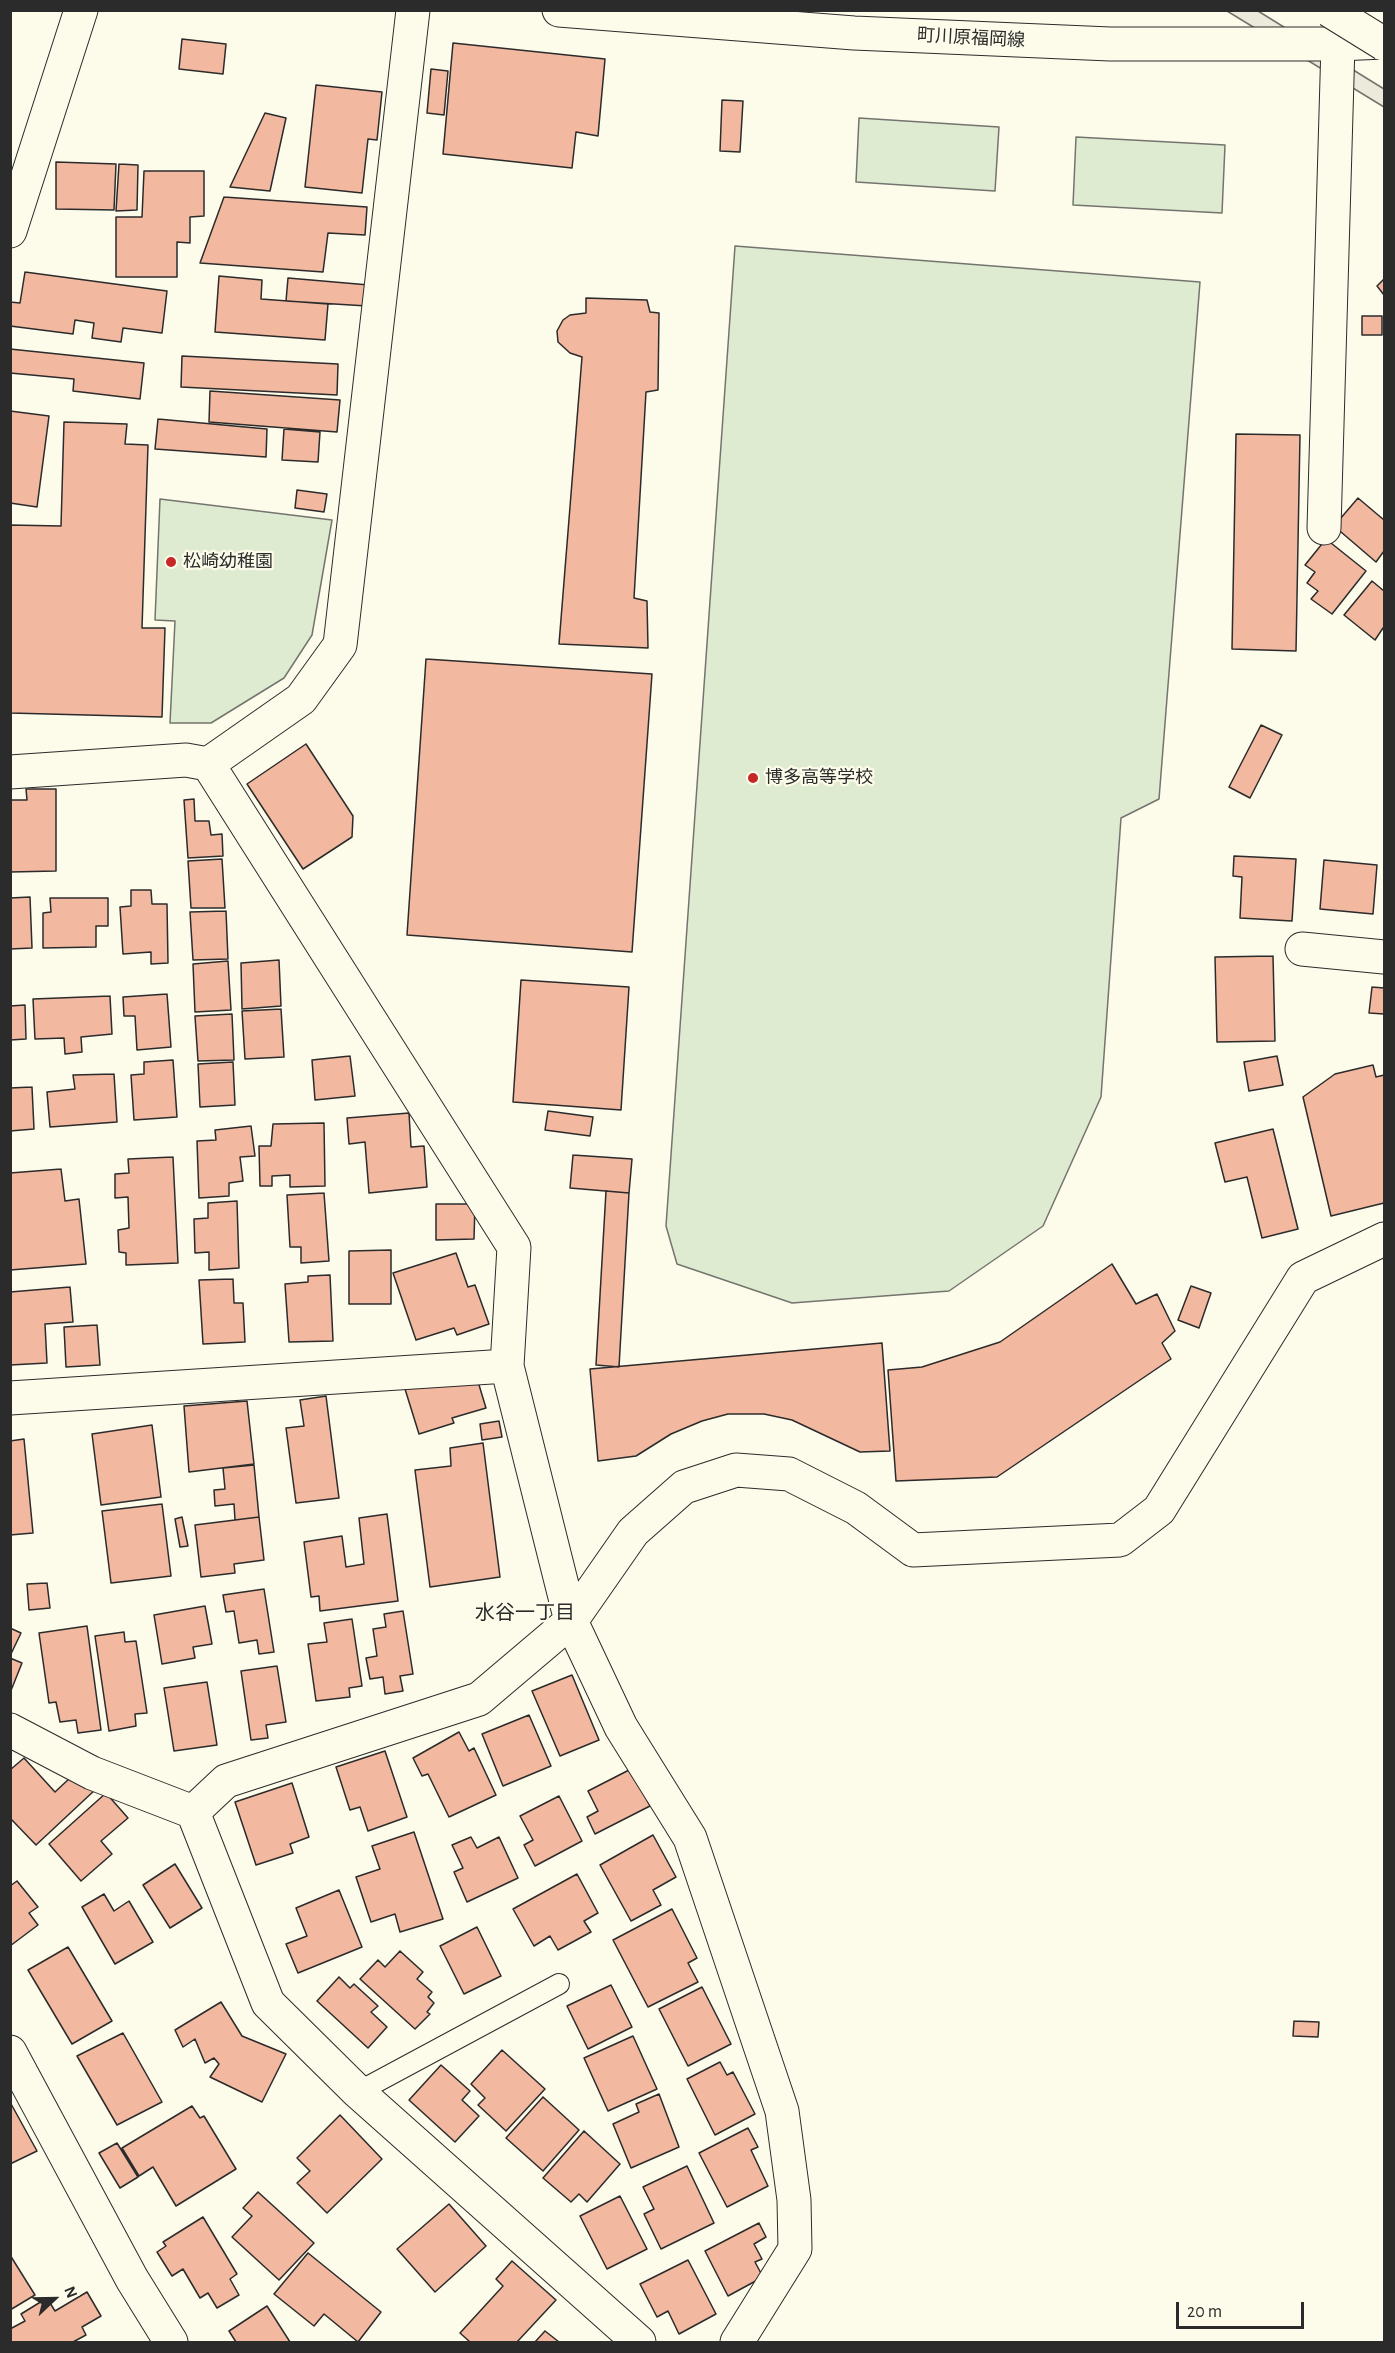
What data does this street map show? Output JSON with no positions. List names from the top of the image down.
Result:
{
  "streets": {
    "main road": ["町川原福岡線"]
  },
  "districts": ["水谷一丁目"],
  "places": ["松崎幼稚園", "博多高等学校"],
  "scale_bar": "20 m",
  "north": "right"
}
